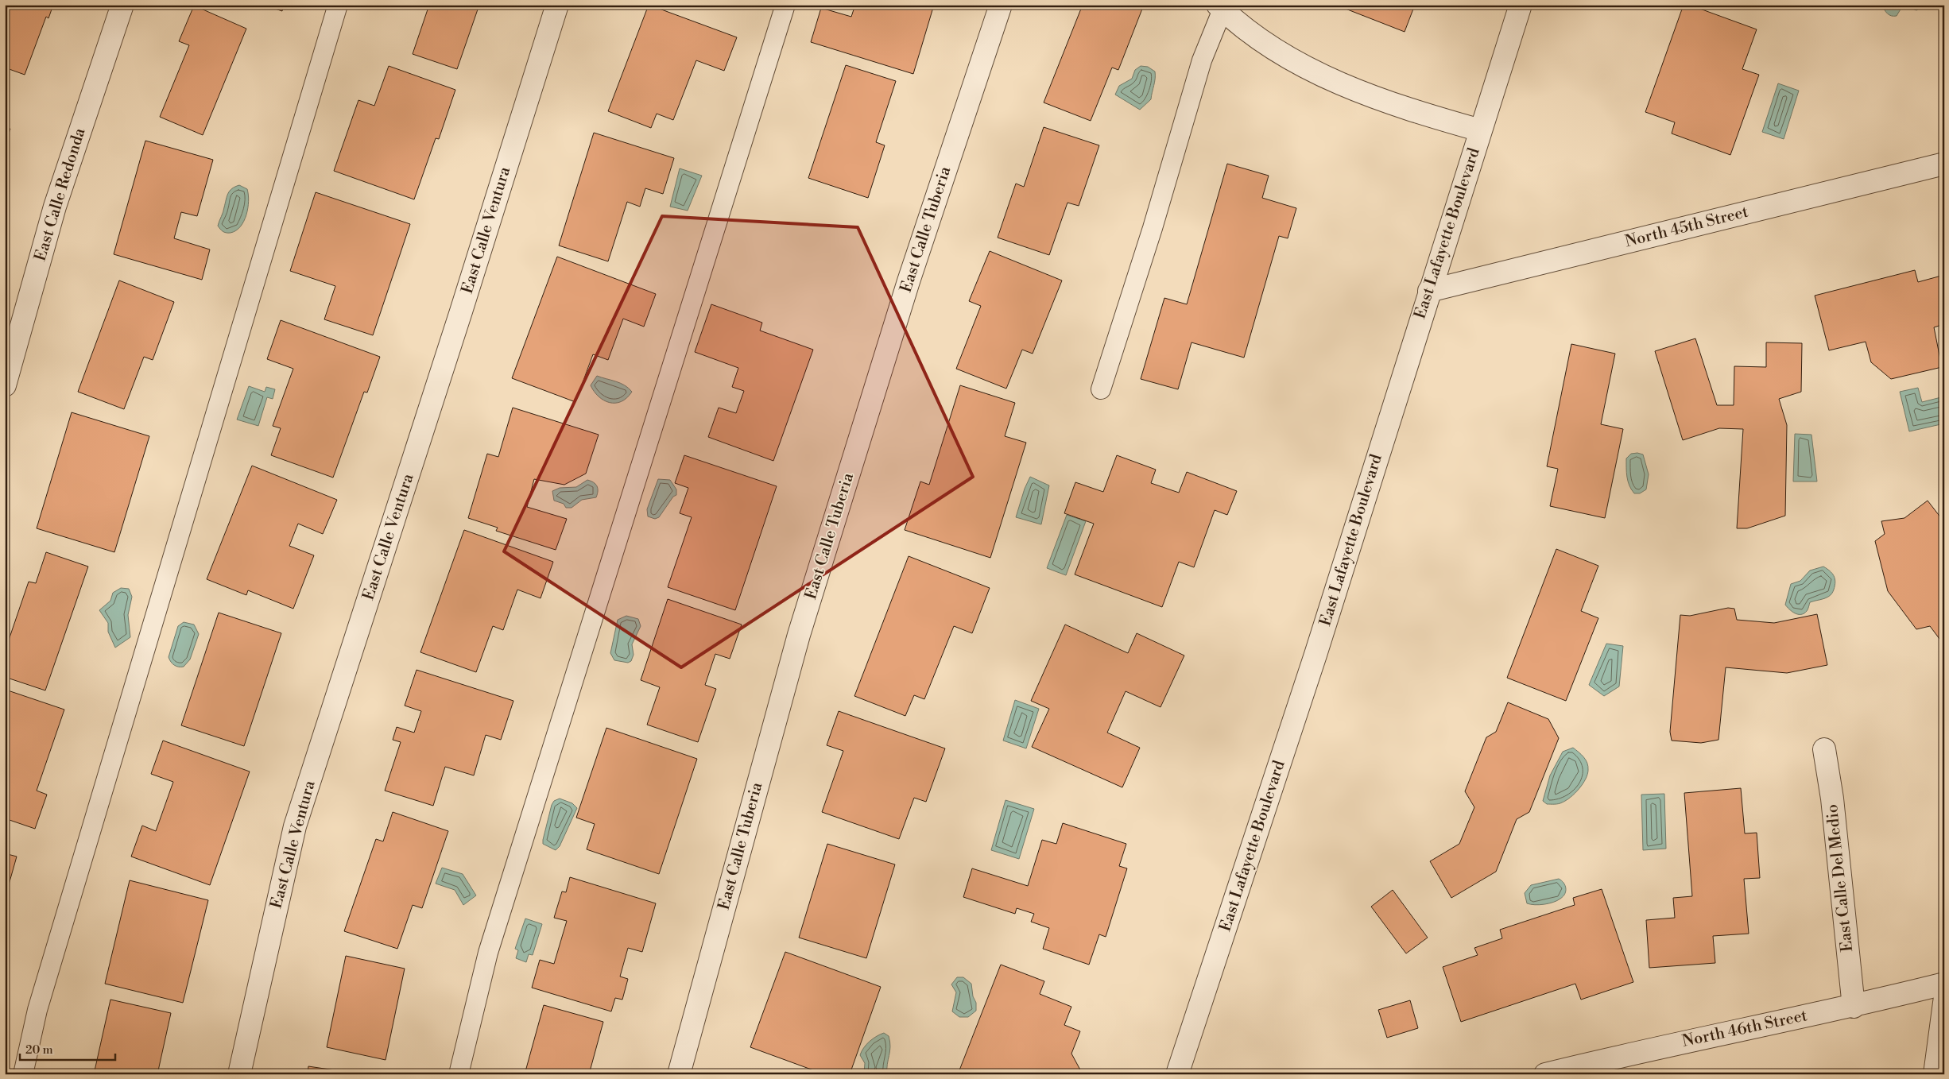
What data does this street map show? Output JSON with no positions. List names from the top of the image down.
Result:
{
  "streets": {
    "street": [
      "East Calle Redonda",
      "North 45th Street",
      "East Calle Tuberia",
      "East Calle Ventura",
      "East Lafayette Boulevard",
      "East Calle Del Medio",
      "North 46th Street"
    ]
  },
  "crossings": [
    ["North 45th Street", "East Lafayette Boulevard"],
    ["East Calle Del Medio", "North 46th Street"]
  ],
  "scale_bar": "20 m"
}
